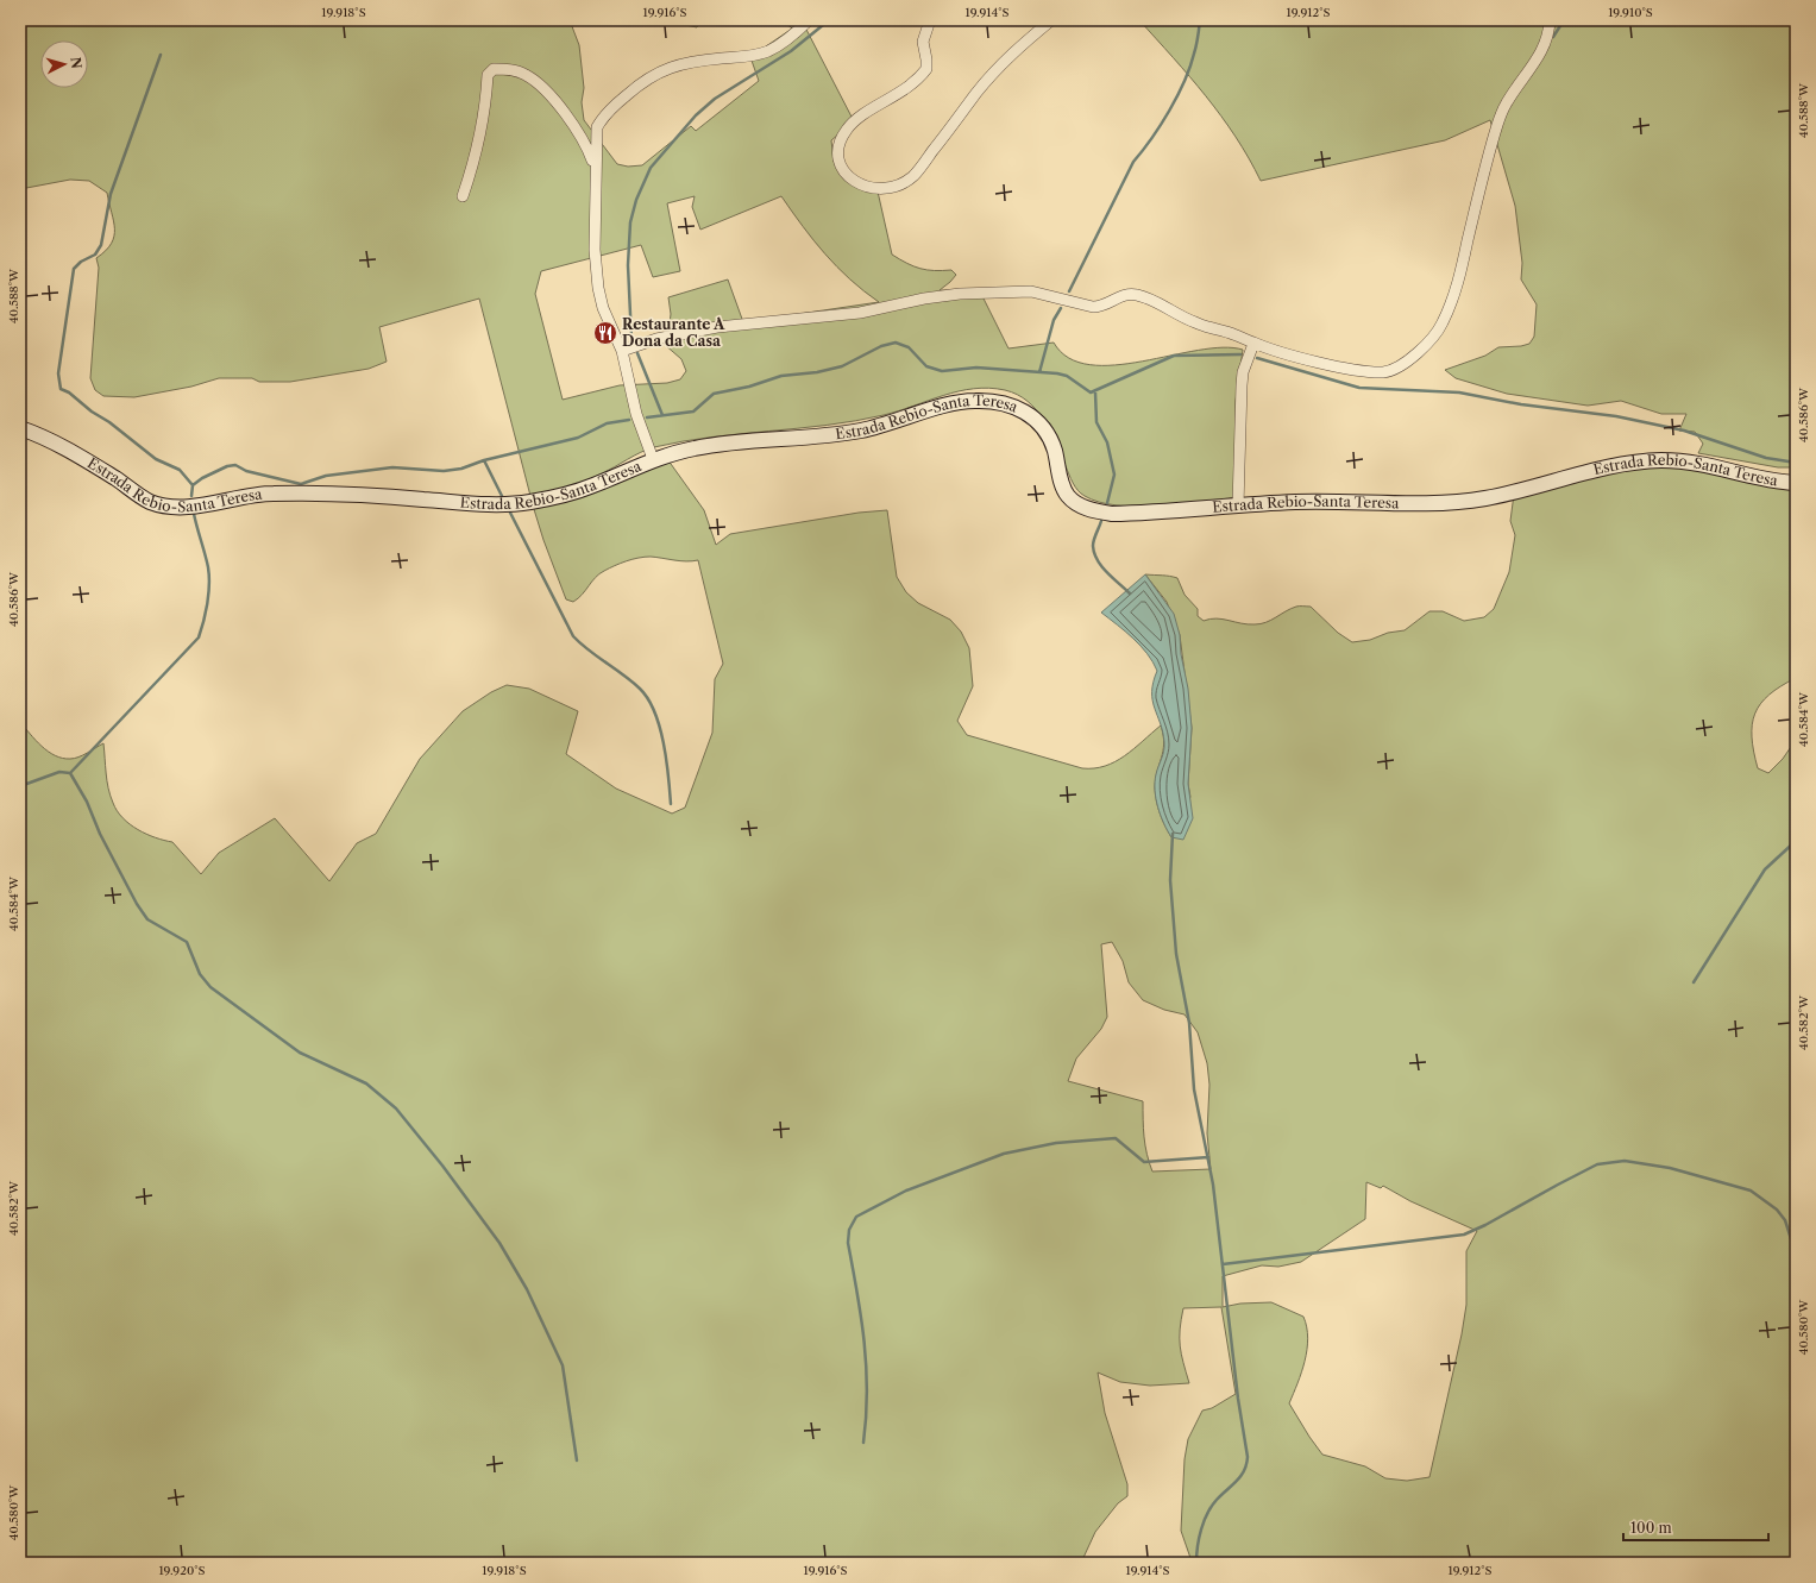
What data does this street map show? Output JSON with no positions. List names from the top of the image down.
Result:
{
  "streets": {
    "street": ["Estrada Rebio-Santa Teresa"]
  },
  "places": {
    "restaurant": ["Restaurante A Dona da Casa"]
  },
  "scale_bar": "100 m",
  "north": "right",
  "coordinates": [
    "19.918°S",
    "19.916°S",
    "19.914°S",
    "19.912°S",
    "19.910°S",
    "40.588°W",
    "40.586°W",
    "40.584°W",
    "40.582°W",
    "40.580°W",
    "19.920°S"
  ]
}
